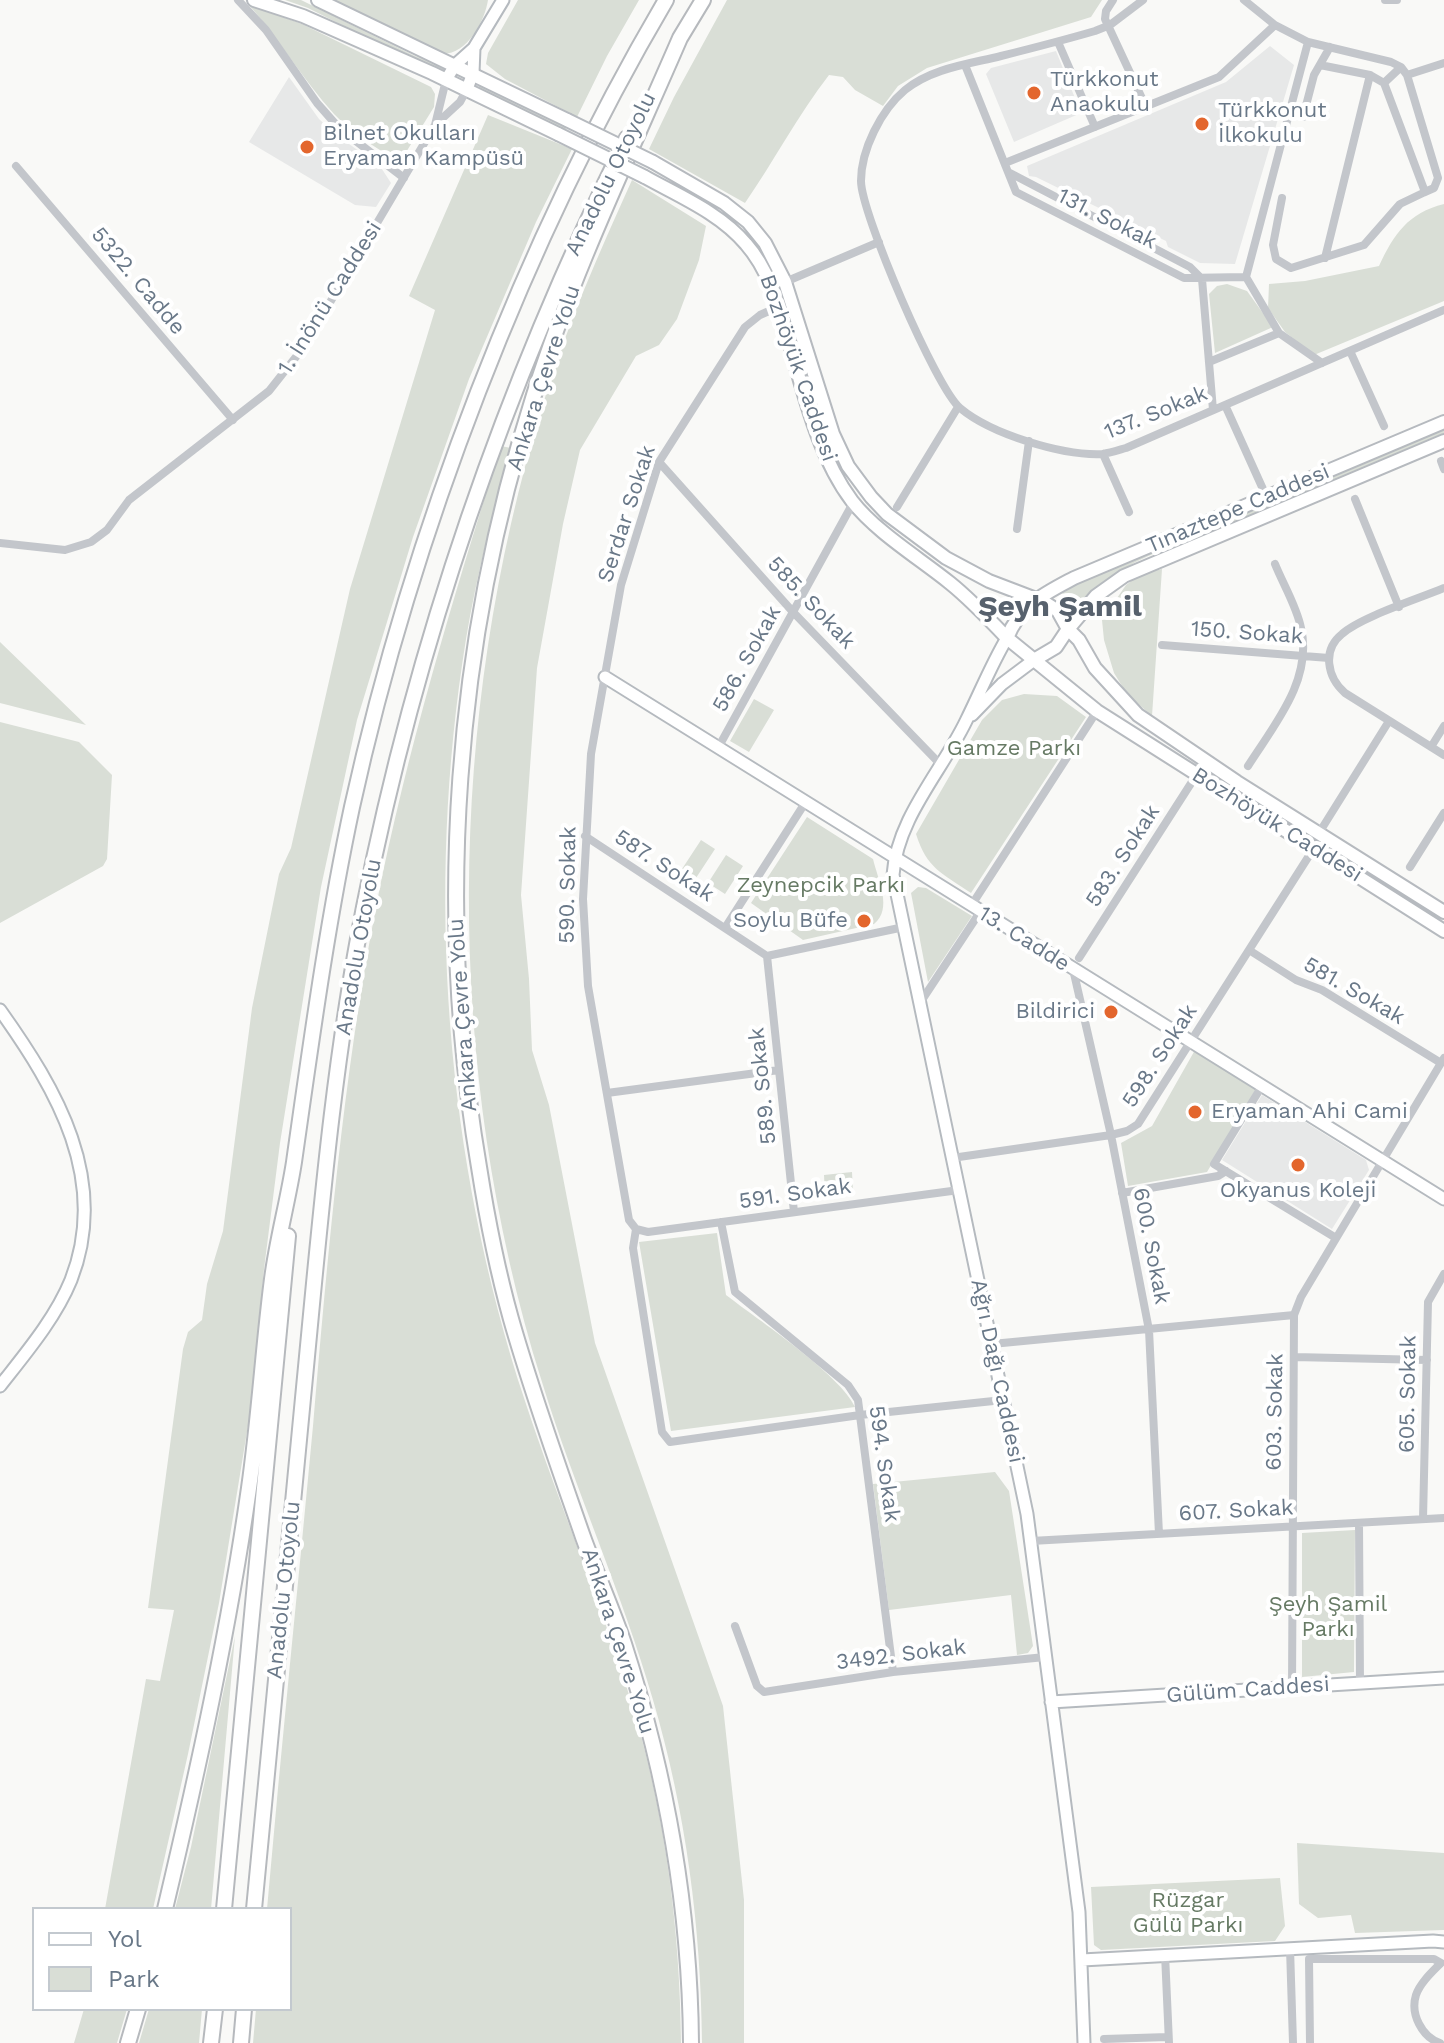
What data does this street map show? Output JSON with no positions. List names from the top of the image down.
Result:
{
  "streets": {
    "highway": ["Anadolu Otoyolu", "Ankara Çevre Yolu"],
    "main road": [
      "Bozhöyük Caddesi",
      "Tınaztepe Caddesi",
      "13. Cadde",
      "Ağrı Dağı Caddesi",
      "Gülüm Caddesi"
    ],
    "street": [
      "131. Sokak",
      "5322. Cadde",
      "1. İnönü Caddesi",
      "137. Sokak",
      "Serdar Sokak",
      "585. Sokak",
      "150. Sokak",
      "586. Sokak",
      "583. Sokak",
      "587. Sokak",
      "590. Sokak",
      "581. Sokak",
      "598. Sokak",
      "589. Sokak",
      "591. Sokak",
      "600. Sokak",
      "605. Sokak",
      "603. Sokak",
      "594. Sokak",
      "607. Sokak",
      "3492. Sokak"
    ]
  },
  "crossings": [
    ["Anadolu Otoyolu", "Ankara Çevre Yolu"],
    ["131. Sokak", "137. Sokak"],
    ["5322. Cadde", "1. İnönü Caddesi"],
    ["Bozhöyük Caddesi", "Tınaztepe Caddesi"],
    ["Bozhöyük Caddesi", "Serdar Sokak"],
    ["Bozhöyük Caddesi", "586. Sokak"],
    ["Bozhöyük Caddesi", "583. Sokak"],
    ["Bozhöyük Caddesi", "598. Sokak"],
    ["Bozhöyük Caddesi", "Ağrı Dağı Caddesi"],
    ["Tınaztepe Caddesi", "Ağrı Dağı Caddesi"],
    ["Serdar Sokak", "585. Sokak"],
    ["Serdar Sokak", "590. Sokak"],
    ["Serdar Sokak", "13. Cadde"],
    ["585. Sokak", "586. Sokak"],
    ["585. Sokak", "Ağrı Dağı Caddesi"],
    ["586. Sokak", "13. Cadde"],
    ["583. Sokak", "13. Cadde"],
    ["583. Sokak", "600. Sokak"],
    ["587. Sokak", "590. Sokak"],
    ["587. Sokak", "589. Sokak"],
    ["590. Sokak", "13. Cadde"],
    ["590. Sokak", "591. Sokak"],
    ["590. Sokak", "594. Sokak"],
    ["13. Cadde", "598. Sokak"],
    ["13. Cadde", "600. Sokak"],
    ["13. Cadde", "Ağrı Dağı Caddesi"],
    ["13. Cadde", "603. Sokak"],
    ["581. Sokak", "598. Sokak"],
    ["581. Sokak", "603. Sokak"],
    ["598. Sokak", "600. Sokak"],
    ["598. Sokak", "Ağrı Dağı Caddesi"],
    ["589. Sokak", "591. Sokak"],
    ["591. Sokak", "Ağrı Dağı Caddesi"],
    ["591. Sokak", "594. Sokak"],
    ["600. Sokak", "607. Sokak"],
    ["Ağrı Dağı Caddesi", "607. Sokak"],
    ["Ağrı Dağı Caddesi", "3492. Sokak"],
    ["Ağrı Dağı Caddesi", "Gülüm Caddesi"],
    ["605. Sokak", "607. Sokak"],
    ["603. Sokak", "607. Sokak"],
    ["603. Sokak", "Gülüm Caddesi"],
    ["594. Sokak", "3492. Sokak"]
  ],
  "districts": ["Şeyh Şamil"],
  "parks": [
    "Gamze Parkı",
    "Zeynepcik Parkı",
    "Şeyh Şamil Parkı",
    "Rüzgar Gülü Parkı"
  ],
  "places": [
    "Türkkonut Anaokulu",
    "Türkkonut İlkokulu",
    "Bilnet Okulları Eryaman Kampüsü",
    "Soylu Büfe",
    "Bildirici",
    "Eryaman Ahi Cami",
    "Okyanus Koleji"
  ],
  "legend": ["Yol", "Park"]
}
